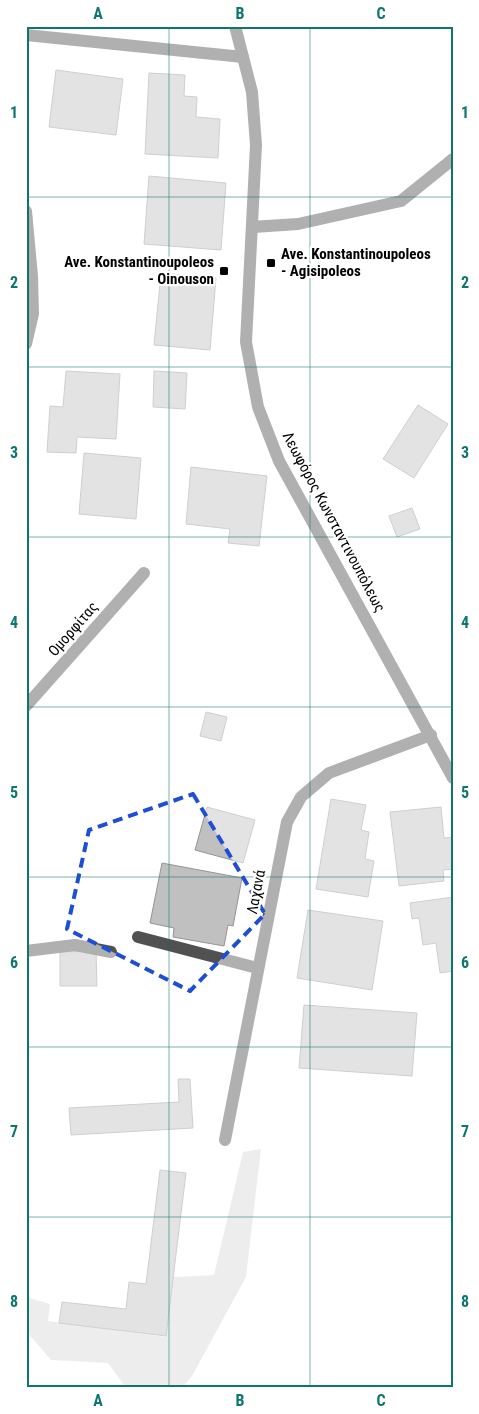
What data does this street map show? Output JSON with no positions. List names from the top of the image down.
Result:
{
  "streets": {
    "street": ["Λεωφόρος Κωνσταντινουπόλεως", "Ομορφίτας", "Λαχανά"]
  },
  "crossings": [
    ["Λεωφόρος Κωνσταντινουπόλεως", "Λαχανά"]
  ],
  "places": {
    "transit": ["Ave. Konstantinoupoleos - Agisipoleos", "Ave. Konstantinoupoleos - Oinouson"]
  },
  "grid": {
    "columns": ["A", "B", "C"],
    "rows": [
      "1",
      "2",
      "3",
      "4",
      "5",
      "6",
      "7",
      "8"
    ]
  }
}
